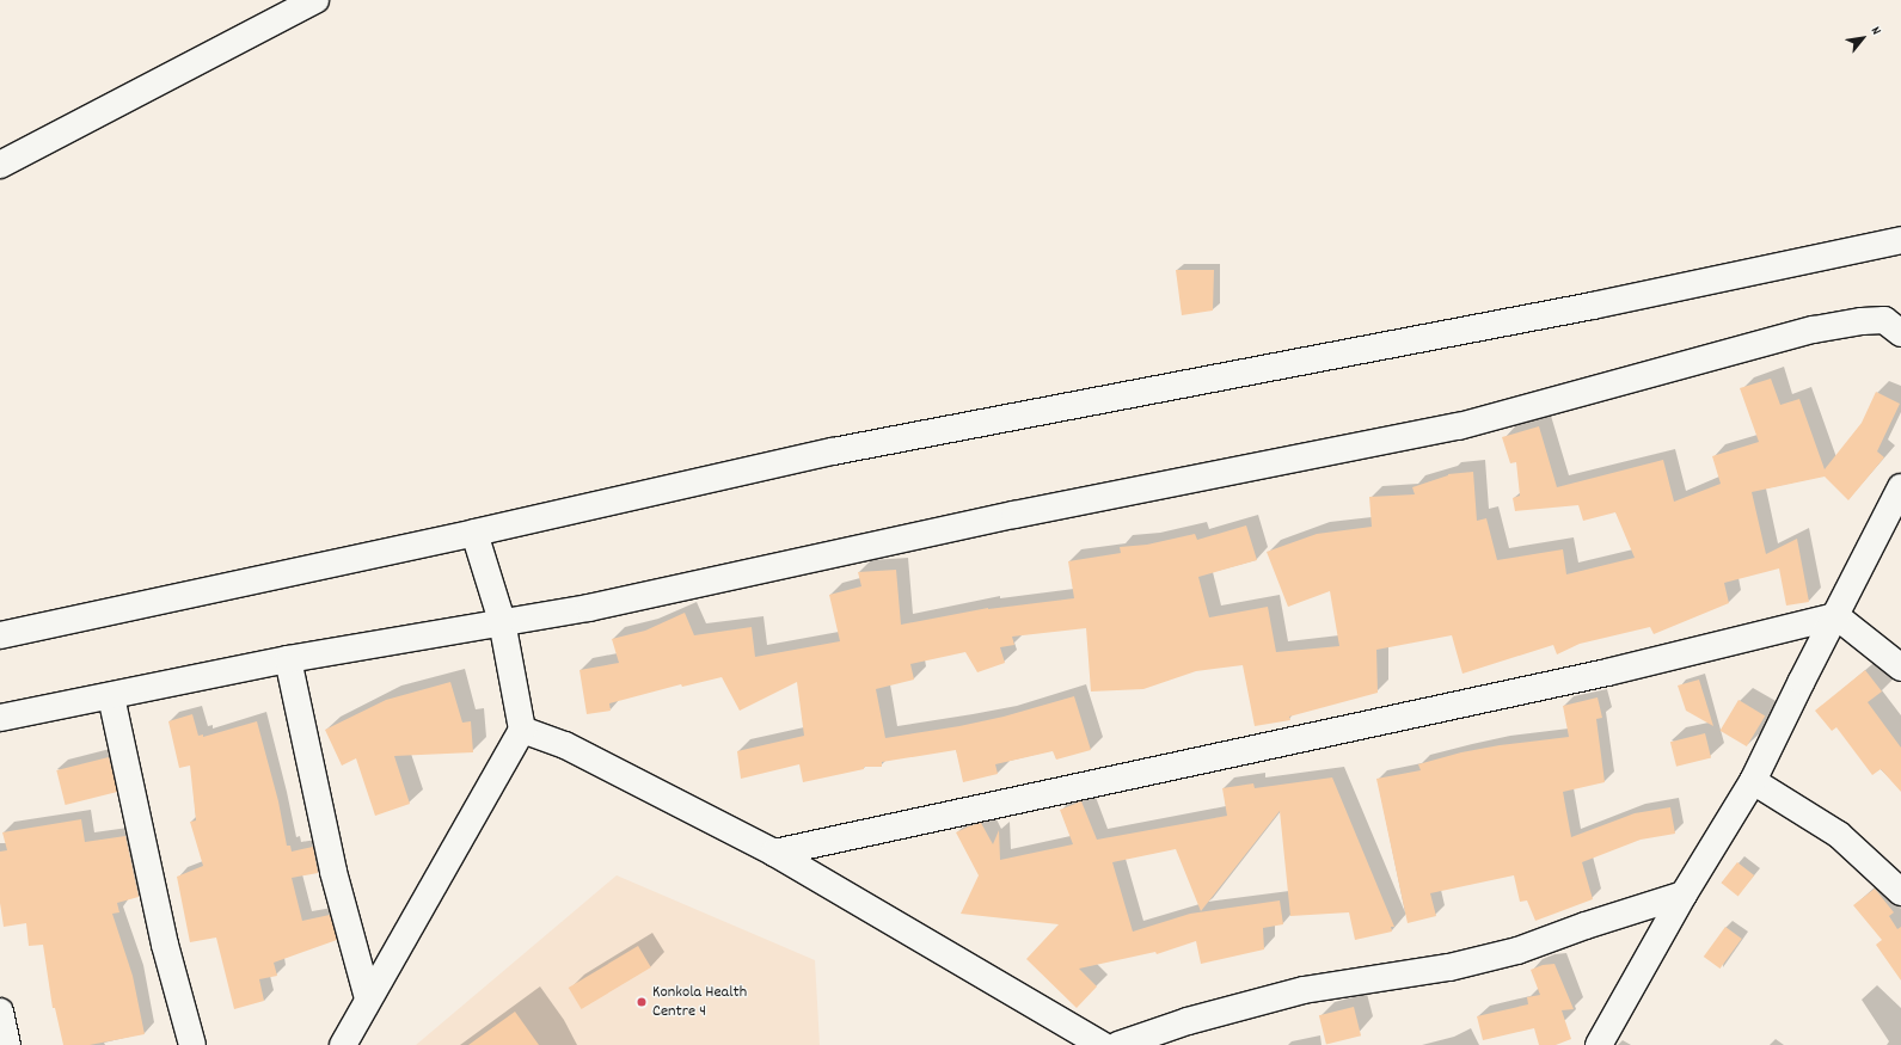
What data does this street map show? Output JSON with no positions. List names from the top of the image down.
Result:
{
  "places": ["Konkola Health Centre 4"],
  "north": "top right"
}
